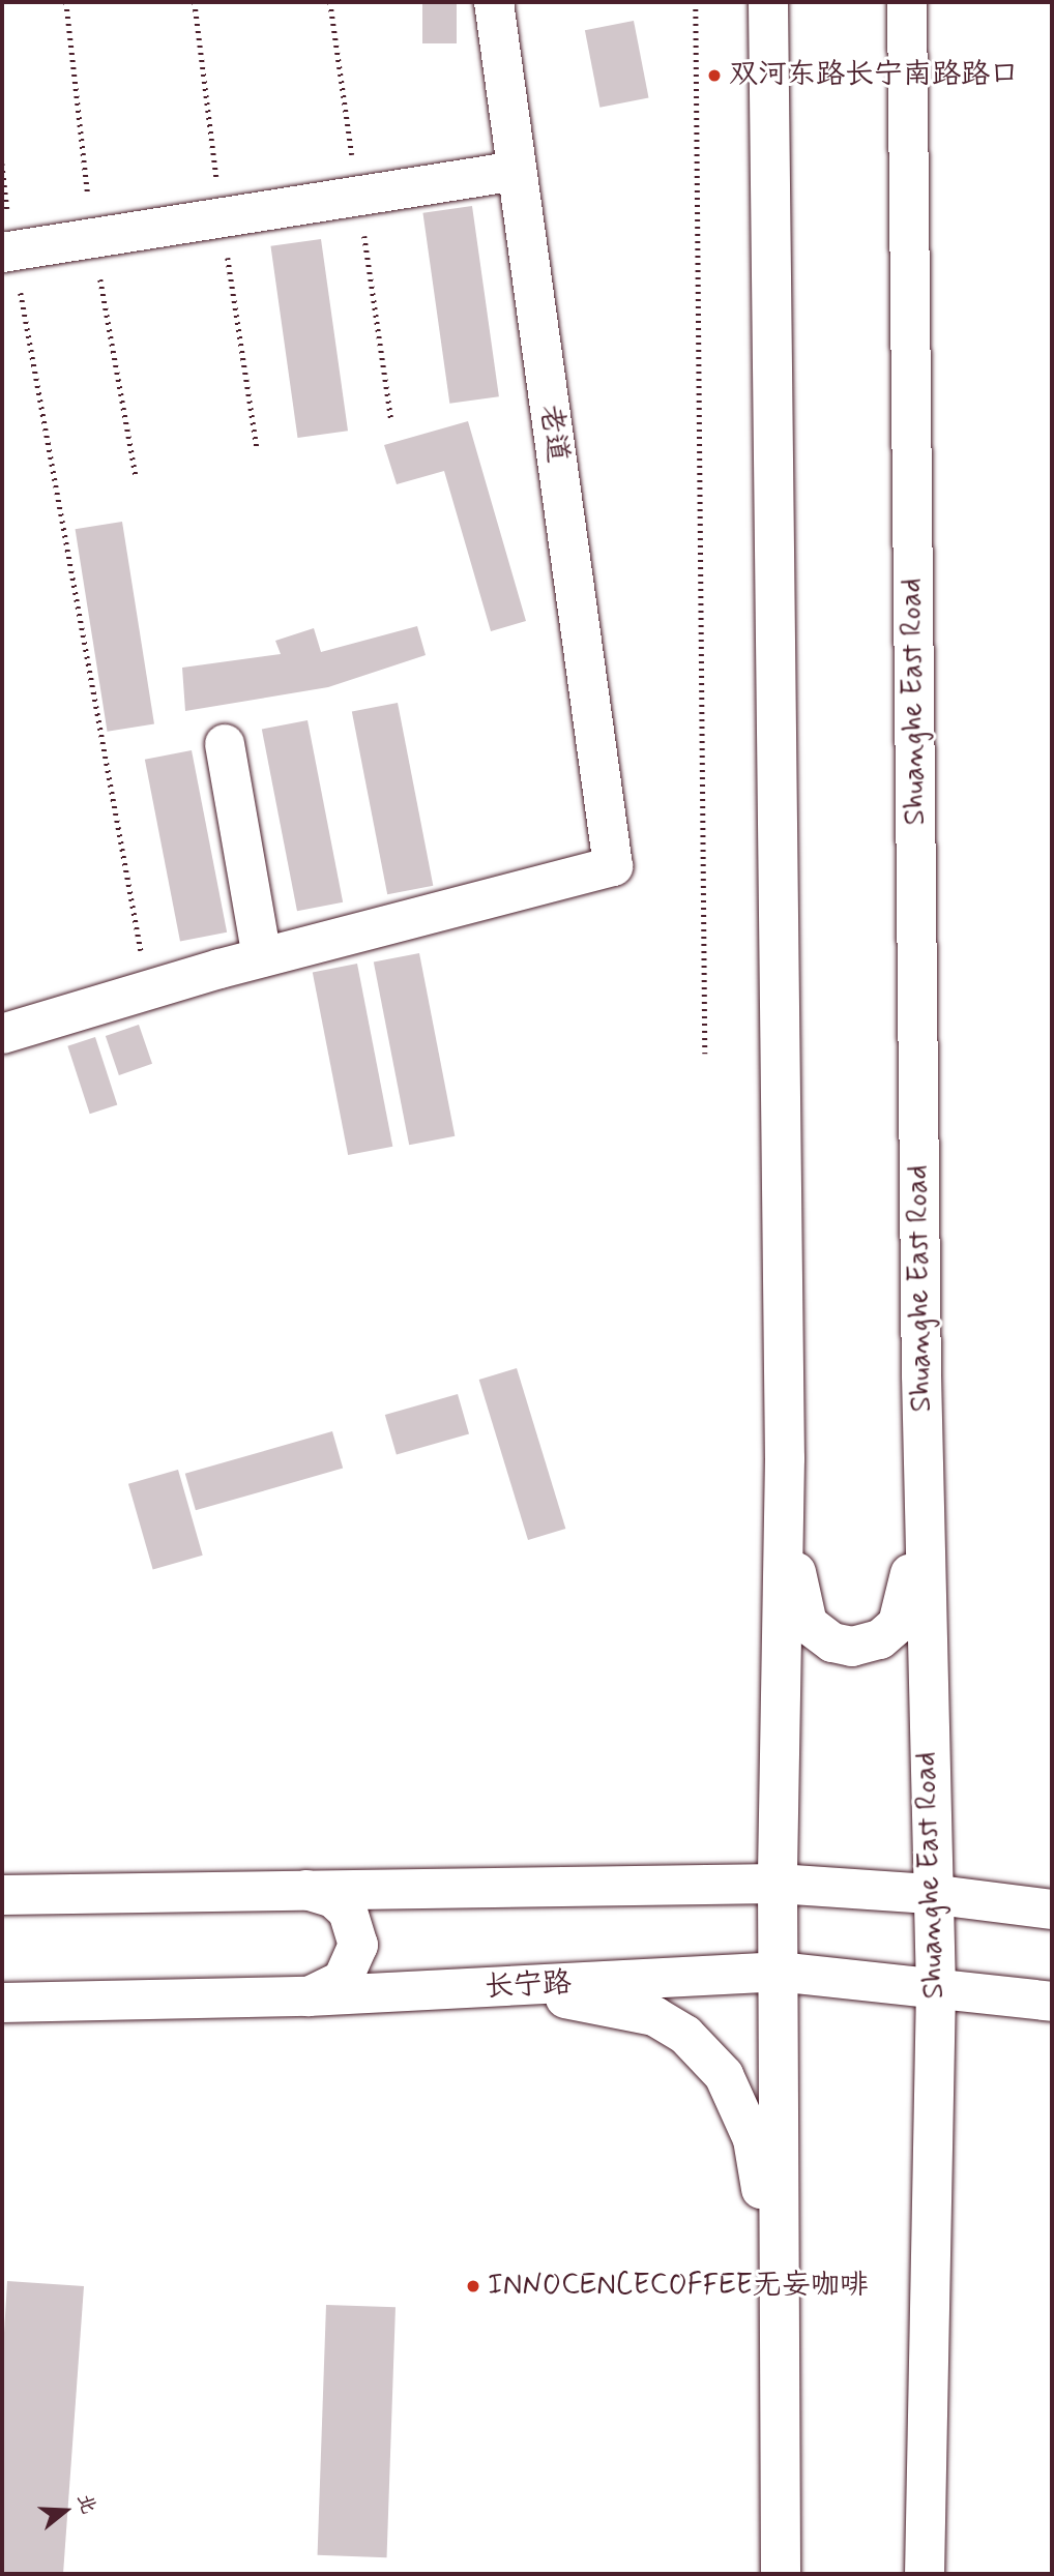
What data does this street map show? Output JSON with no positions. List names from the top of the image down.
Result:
{
  "streets": {
    "street": ["老道", "Shuanghe East Road", "长宁路"]
  },
  "crossings": [
    ["Shuanghe East Road", "长宁路"]
  ],
  "places": ["双河东路长宁南路路口", "INNOCENCECOFFEE无妄咖啡"],
  "north": "right"
}
